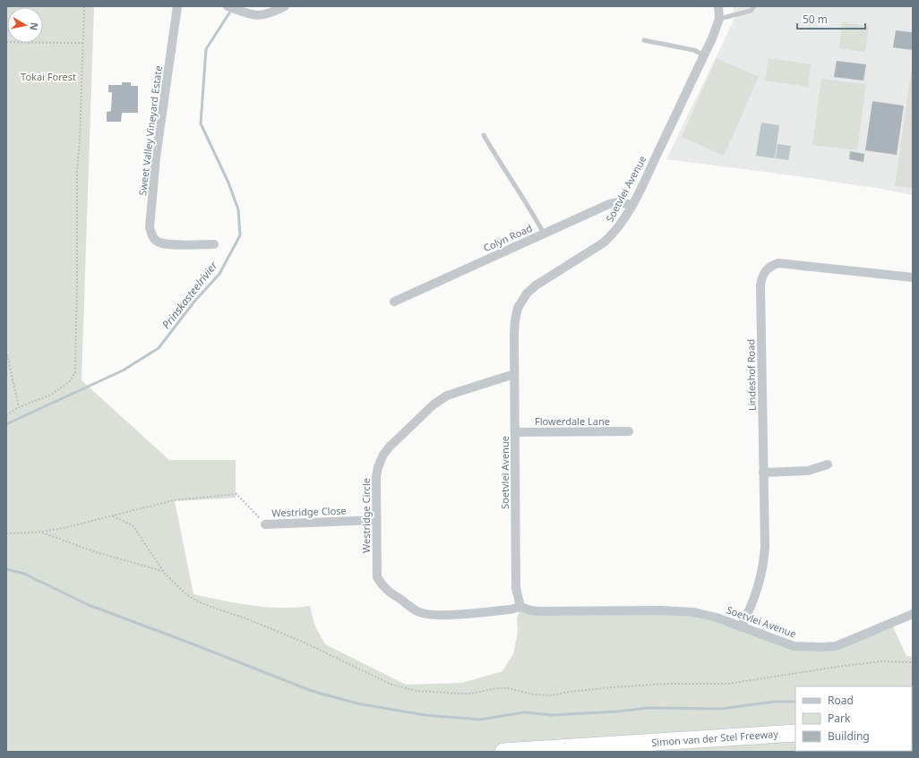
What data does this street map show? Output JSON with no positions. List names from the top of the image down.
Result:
{
  "streets": {
    "highway": ["Simon van der Stel Freeway"],
    "street": [
      "Sweet Valley Vineyard Estate",
      "Soetvlei Avenue",
      "Colyn Road",
      "Lindeshof Road",
      "Flowerdale Lane",
      "Westridge Close",
      "Westridge Circle"
    ]
  },
  "crossings": [
    ["Soetvlei Avenue", "Colyn Road"],
    ["Soetvlei Avenue", "Lindeshof Road"],
    ["Soetvlei Avenue", "Flowerdale Lane"],
    ["Soetvlei Avenue", "Westridge Circle"],
    ["Westridge Close", "Westridge Circle"]
  ],
  "water": ["Prinskasteelrivier"],
  "parks": ["Tokai Forest"],
  "legend": ["Road", "Park", "Building"],
  "scale_bar": "50 m",
  "north": "right"
}
